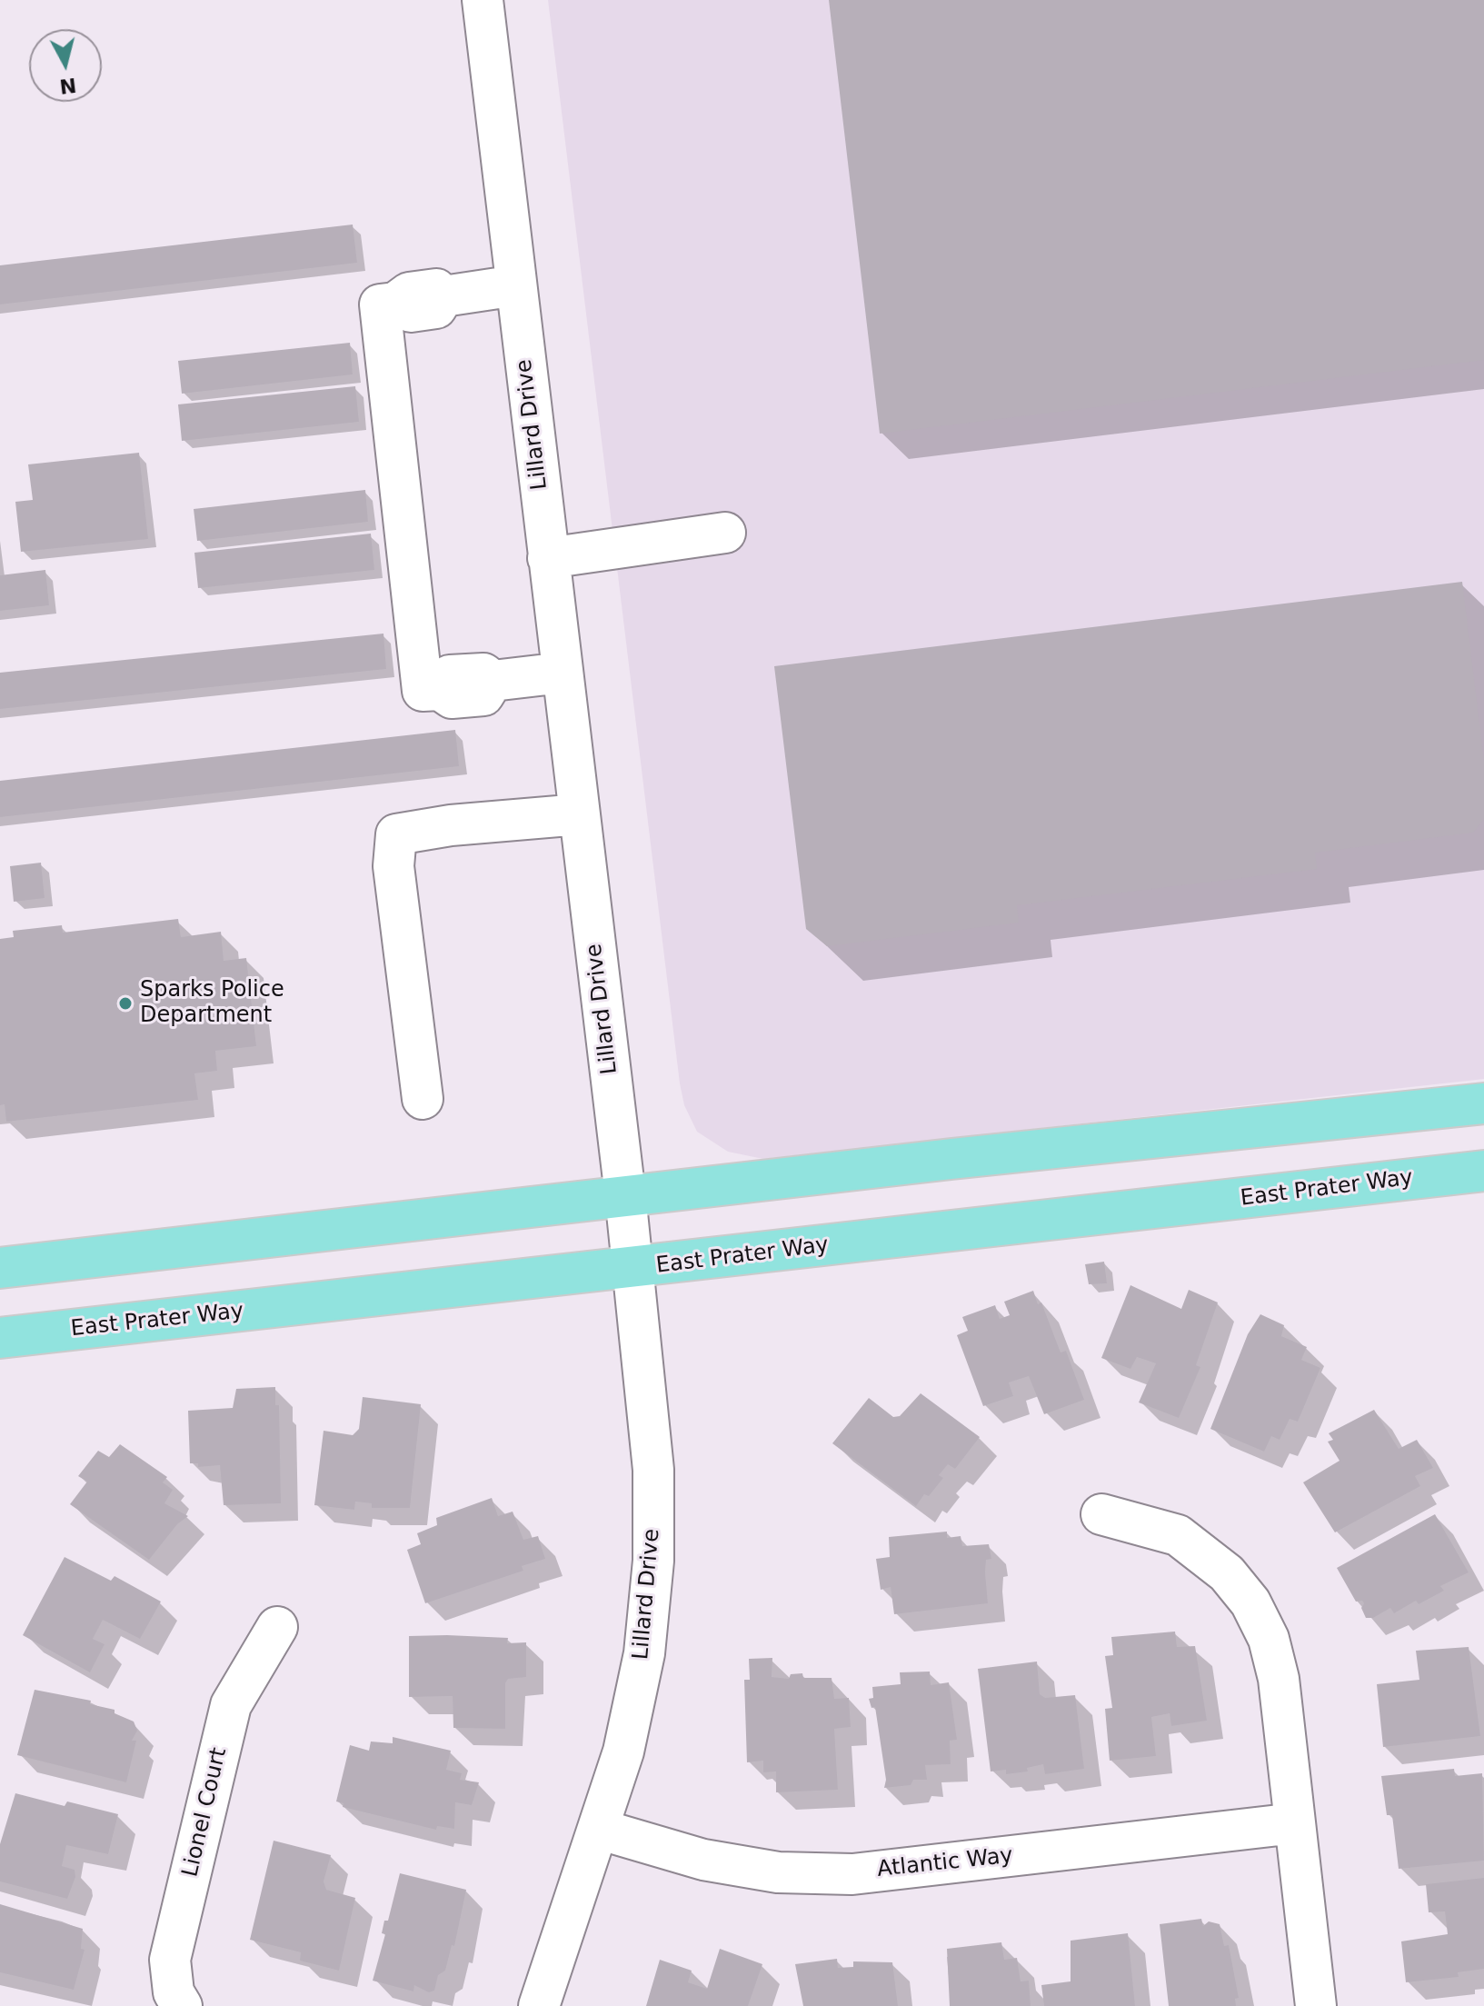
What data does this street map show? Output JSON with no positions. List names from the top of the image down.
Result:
{
  "streets": {
    "main road": ["East Prater Way"],
    "street": ["Lillard Drive", "Lionel Court", "Atlantic Way"]
  },
  "crossings": [
    ["Lillard Drive", "East Prater Way"],
    ["Lillard Drive", "Atlantic Way"]
  ],
  "places": ["Sparks Police Department"],
  "north": "bottom"
}
